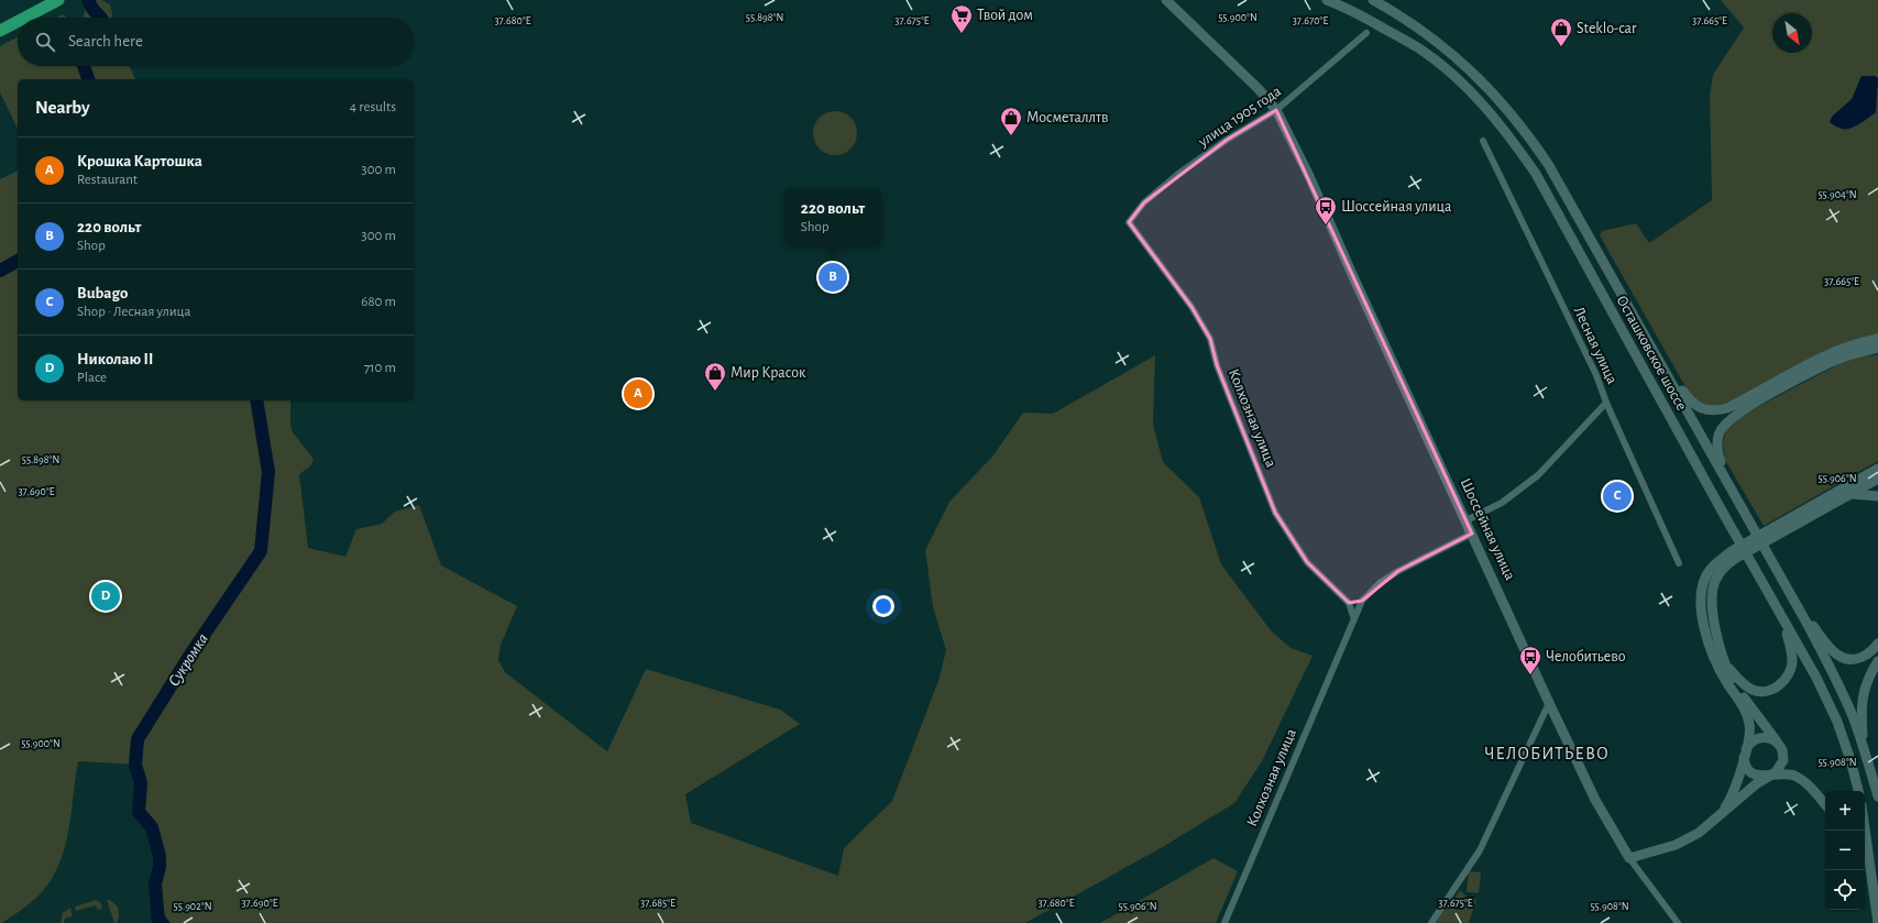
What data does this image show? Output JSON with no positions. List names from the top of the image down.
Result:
{
  "streets": {
    "street": [
      "улица 1905 года",
      "Лесная улица",
      "Осташковское шоссе",
      "Колхозная улица",
      "Шоссейная улица"
    ]
  },
  "crossings": [
    ["улица 1905 года", "Колхозная улица"],
    ["улица 1905 года", "Шоссейная улица"],
    ["Колхозная улица", "Шоссейная улица"]
  ],
  "districts": ["ЧЕЛОБИТЬЕВО"],
  "water": ["Сукромка"],
  "places": {
    "supermarket": ["Твой дом"],
    "shop": ["Steklo-car", "Мосметаллтв", "Мир Красок"],
    "bus stop": ["Шоссейная улица", "Челобитьево"]
  },
  "north": "bottom right",
  "page": {
    "search": "Search here",
    "heading": ["Nearby", "4 results"],
    "list": [
      {
        "mark": "A",
        "name": "Крошка Картошка",
        "note": "Restaurant",
        "value": "300 m"
      },
      {
        "mark": "B",
        "name": "220 вольт",
        "note": "Shop",
        "value": "300 m"
      },
      {
        "mark": "C",
        "name": "Bubago",
        "note": "Shop · Лесная улица",
        "value": "680 m"
      },
      {
        "mark": "D",
        "name": "Николаю II",
        "note": "Place",
        "value": "710 m"
      }
    ],
    "popup": ["220 вольт", "Shop"],
    "pins": [
      "B",
      "A",
      "C",
      "D"
    ],
    "map_buttons": ["+", "−"]
  },
  "coordinates": [
    "55.900°N",
    "55.898°N",
    "37.680°E",
    "37.675°E",
    "37.670°E",
    "37.665°E",
    "55.904°N",
    "55.906°N",
    "37.690°E",
    "55.908°N",
    "37.685°E",
    "55.902°N"
  ]
}
